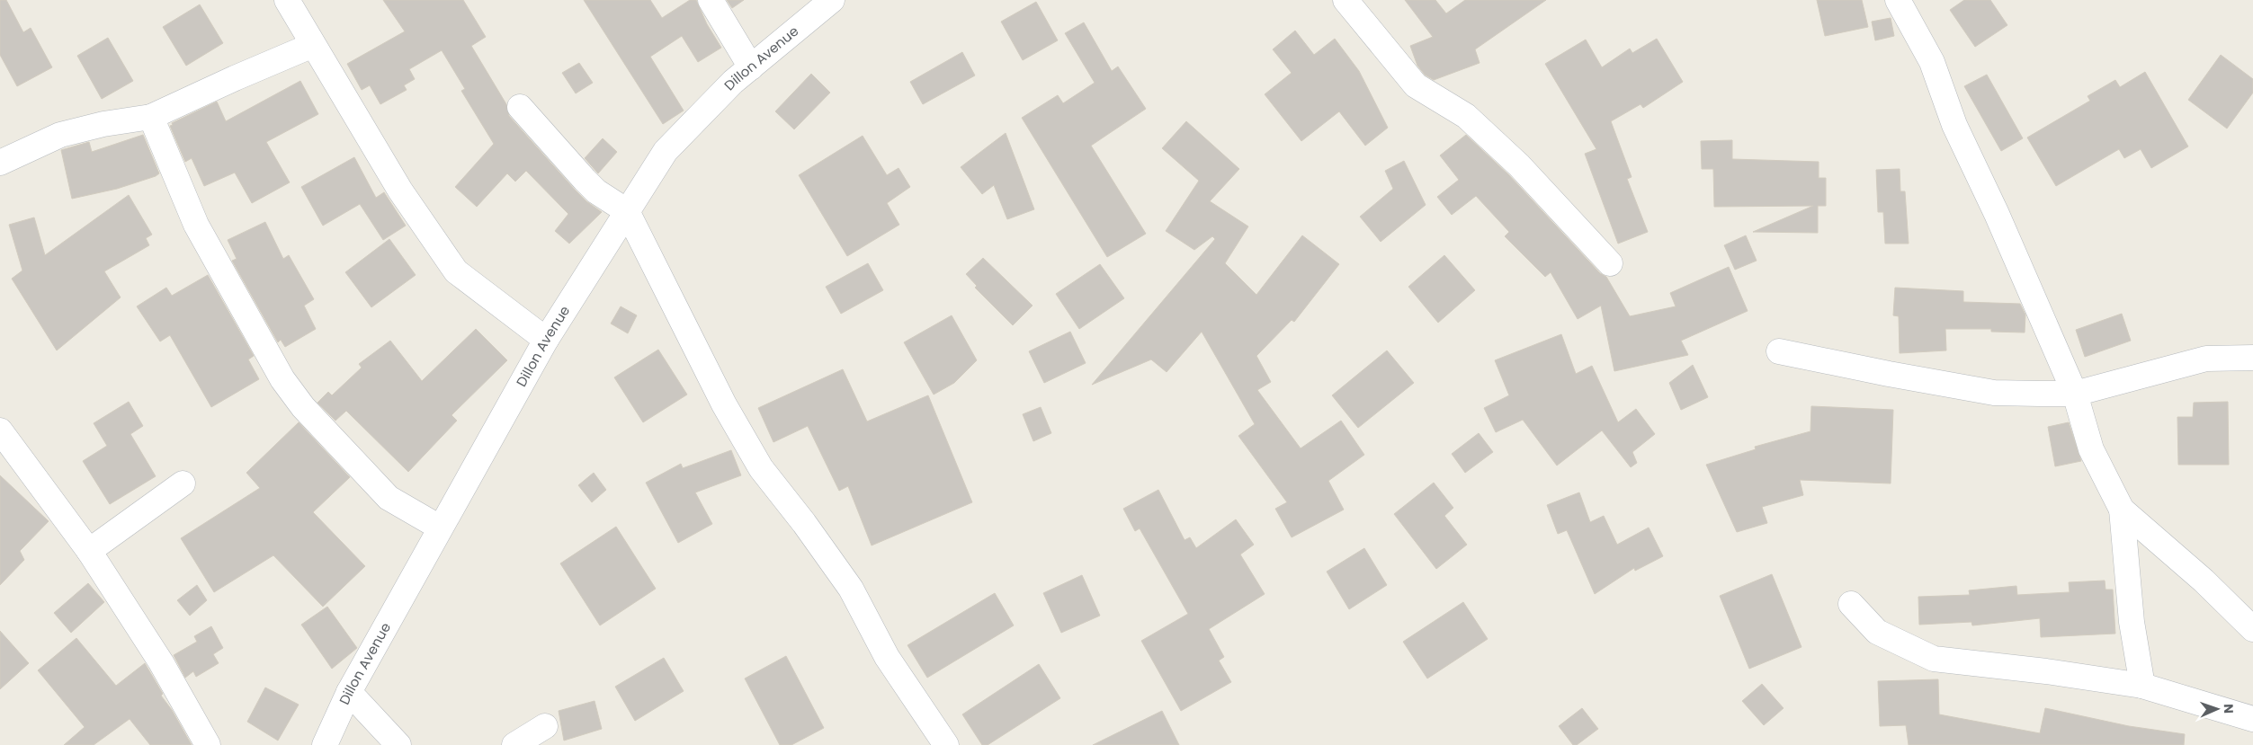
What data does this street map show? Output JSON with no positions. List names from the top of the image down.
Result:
{
  "streets": {
    "street": ["Dillon Avenue"]
  },
  "north": "right"
}
